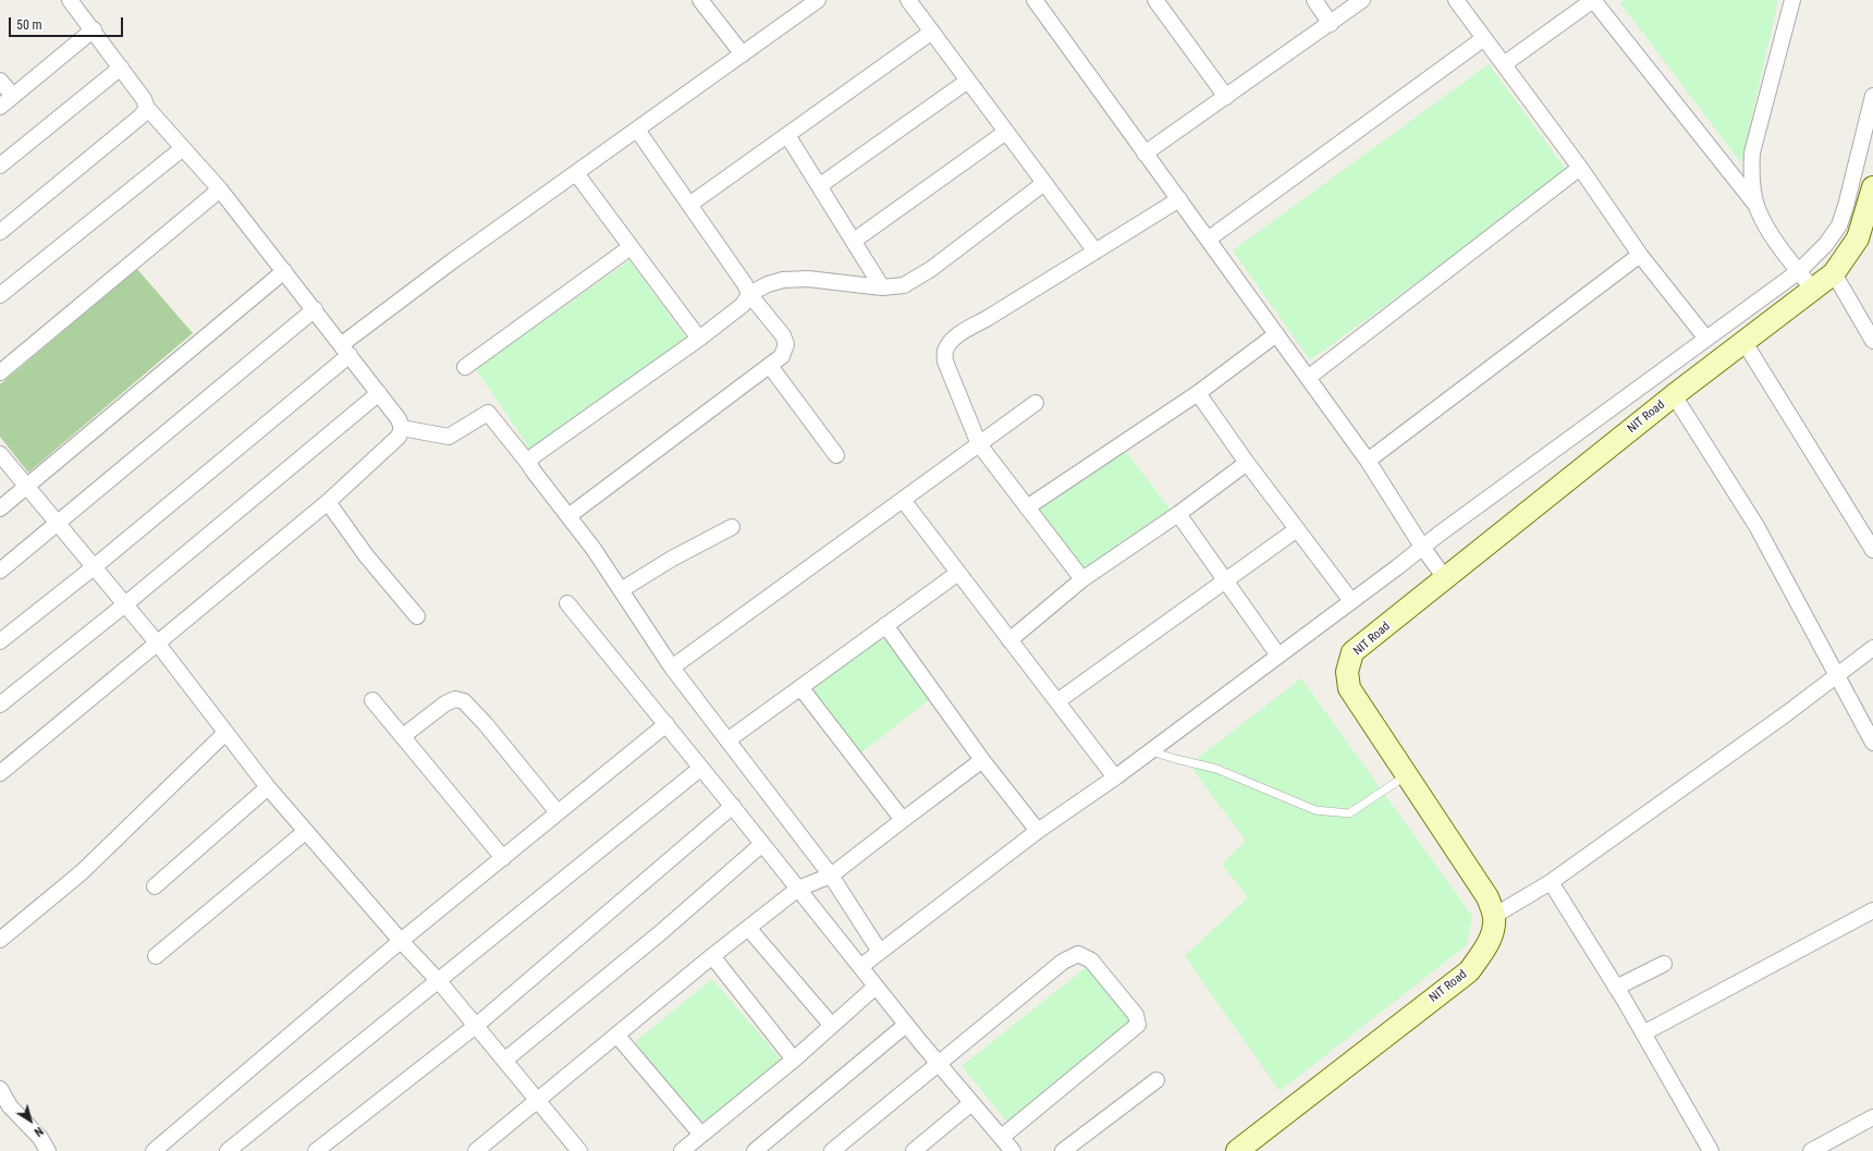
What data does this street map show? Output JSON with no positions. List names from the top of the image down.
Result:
{
  "streets": {
    "main road": ["NIT Road"]
  },
  "scale_bar": "50 m",
  "north": "bottom right"
}
